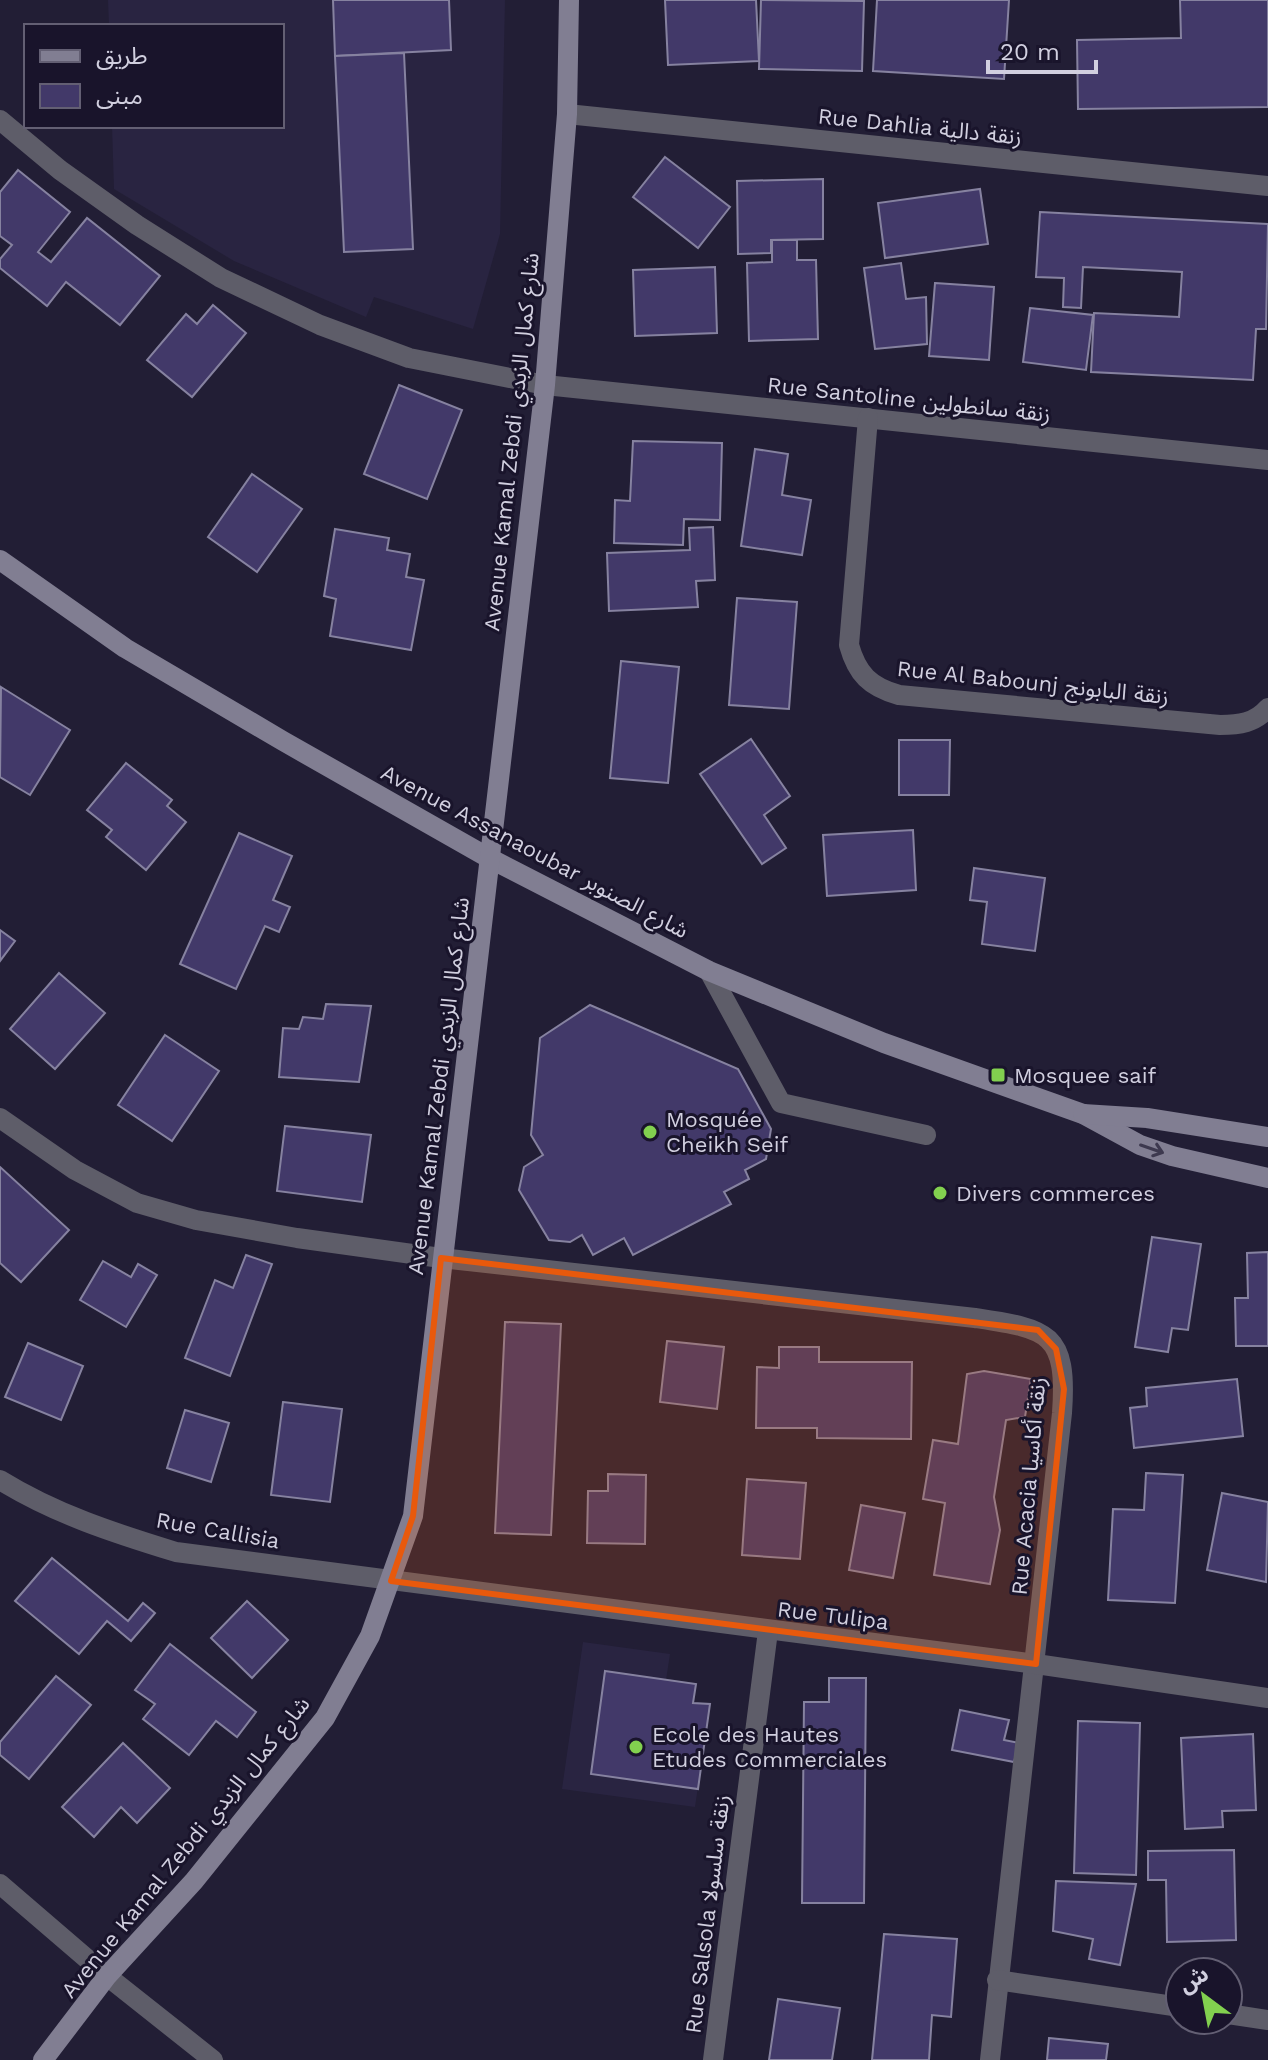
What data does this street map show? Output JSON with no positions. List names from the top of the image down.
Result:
{
  "streets": {
    "street": [
      "Rue Dahlia زنقة دالية",
      "Rue Santoline زنقة سانطولين",
      "Avenue Kamal Zebdi شارع كمال الزبدي",
      "Rue Al Babounj زنقة البابونج",
      "Avenue Assanaoubar شارع الصنوبر",
      "Rue Acacia زنقة أكاسيا",
      "Rue Callisia",
      "Rue Tulipa",
      "Rue Salsola زنقة سلسولا"
    ]
  },
  "crossings": [
    ["Rue Dahlia زنقة دالية", "Avenue Kamal Zebdi شارع كمال الزبدي"],
    ["Rue Santoline زنقة سانطولين", "Avenue Kamal Zebdi شارع كمال الزبدي"],
    ["Rue Santoline زنقة سانطولين", "Rue Al Babounj زنقة البابونج"],
    ["Avenue Kamal Zebdi شارع كمال الزبدي", "Avenue Assanaoubar شارع الصنوبر"],
    ["Avenue Kamal Zebdi شارع كمال الزبدي", "Rue Acacia زنقة أكاسيا"],
    ["Avenue Kamal Zebdi شارع كمال الزبدي", "Rue Callisia"],
    ["Avenue Kamal Zebdi شارع كمال الزبدي", "Rue Tulipa"],
    ["Rue Acacia زنقة أكاسيا", "Rue Tulipa"],
    ["Rue Callisia", "Rue Tulipa"],
    ["Rue Tulipa", "Rue Salsola زنقة سلسولا"]
  ],
  "places": {
    "transit": ["Mosquee saif"],
    "other": ["Mosquée Cheikh Seif", "Divers commerces", "Ecole des Hautes Etudes Commerciales"]
  },
  "legend": ["طريق", "مبنى"],
  "scale_bar": "20 m",
  "north": "top left"
}
